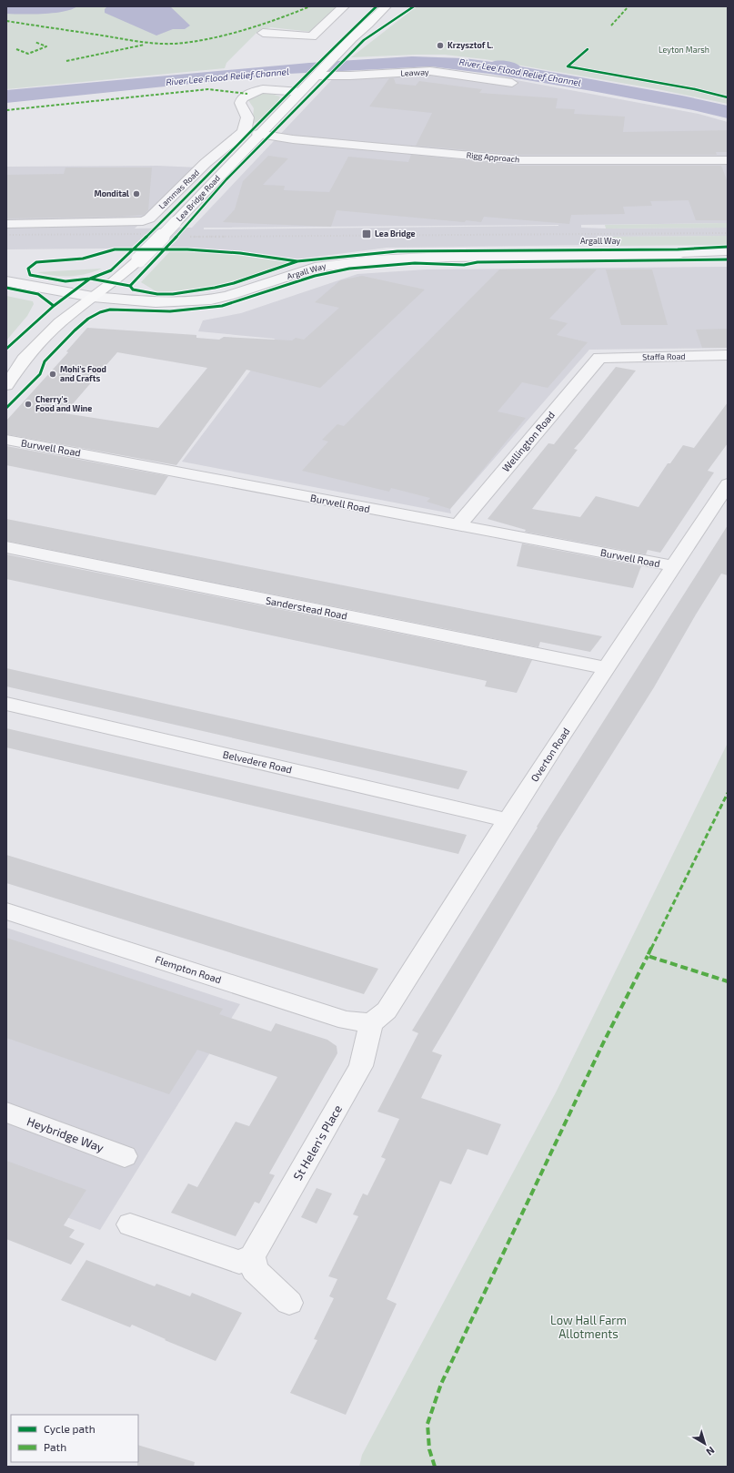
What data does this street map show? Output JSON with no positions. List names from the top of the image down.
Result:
{
  "streets": {
    "main road": ["Lea Bridge Road"],
    "street": [
      "Leaway",
      "Rigg Approach",
      "Lammas Road",
      "Argall Way",
      "Staffa Road",
      "Wellington Road",
      "Burwell Road",
      "Sanderstead Road",
      "Overton Road",
      "Belvedere Road",
      "Flempton Road",
      "Heybridge Way",
      "St Helen's Place"
    ]
  },
  "crossings": [
    ["Leaway", "Lea Bridge Road"],
    ["Rigg Approach", "Lea Bridge Road"],
    ["Lammas Road", "Lea Bridge Road"],
    ["Lea Bridge Road", "Argall Way"],
    ["Staffa Road", "Wellington Road"],
    ["Wellington Road", "Burwell Road"],
    ["Burwell Road", "Overton Road"],
    ["Sanderstead Road", "Overton Road"],
    ["Overton Road", "Belvedere Road"],
    ["Overton Road", "Flempton Road"],
    ["Overton Road", "St Helen's Place"],
    ["Flempton Road", "St Helen's Place"]
  ],
  "water": ["River Lee Flood Relief Channel"],
  "parks": ["Leyton Marsh", "Low Hall Farm Allotments"],
  "places": {
    "other": [
      "Krzysztof L.",
      "Mondital",
      "Mohi's Food and Crafts",
      "Cherry's Food and Wine"
    ],
    "transit": ["Lea Bridge"]
  },
  "legend": ["Cycle path", "Path"],
  "north": "bottom right"
}
